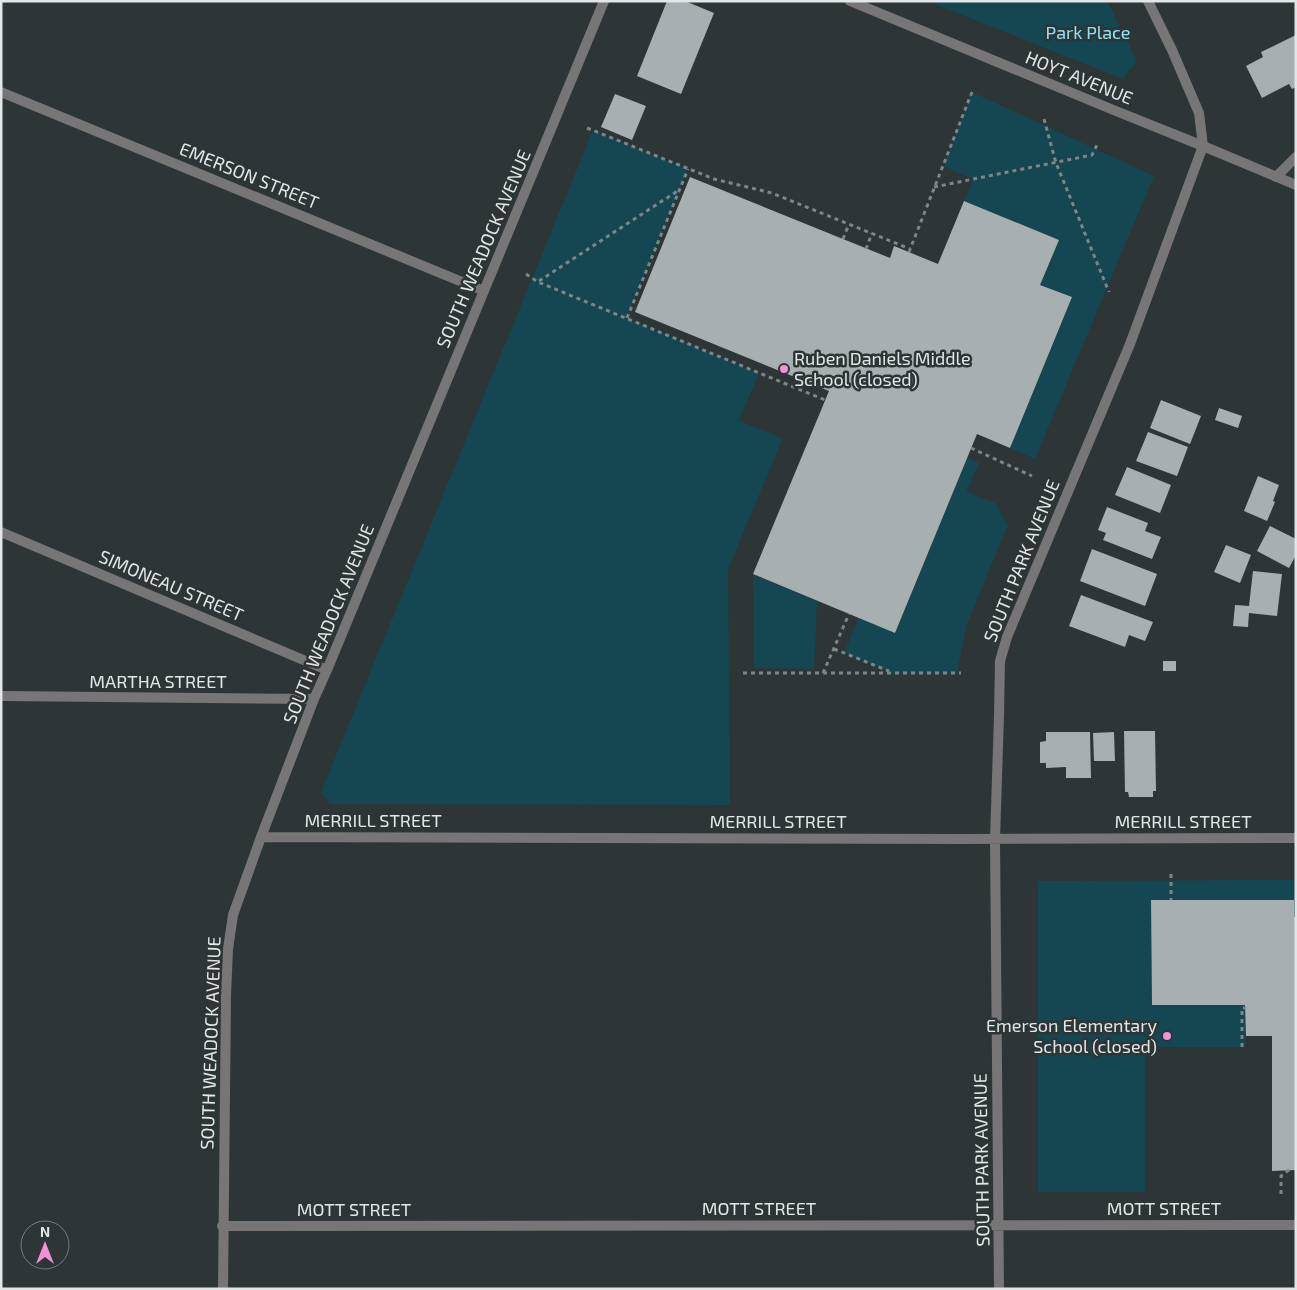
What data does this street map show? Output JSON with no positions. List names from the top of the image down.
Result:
{
  "streets": {
    "street": [
      "HOYT AVENUE",
      "EMERSON STREET",
      "SOUTH WEADOCK AVENUE",
      "SOUTH PARK AVENUE",
      "SIMONEAU STREET",
      "MARTHA STREET",
      "MERRILL STREET",
      "MOTT STREET"
    ]
  },
  "crossings": [
    ["HOYT AVENUE", "SOUTH PARK AVENUE"],
    ["EMERSON STREET", "SOUTH WEADOCK AVENUE"],
    ["SOUTH WEADOCK AVENUE", "SIMONEAU STREET"],
    ["SOUTH WEADOCK AVENUE", "MARTHA STREET"],
    ["SOUTH WEADOCK AVENUE", "MERRILL STREET"],
    ["SOUTH WEADOCK AVENUE", "MOTT STREET"],
    ["SOUTH PARK AVENUE", "MERRILL STREET"],
    ["SOUTH PARK AVENUE", "MOTT STREET"]
  ],
  "parks": ["Park Place"],
  "places": ["Ruben Daniels Middle School (closed)", "Emerson Elementary School (closed)"],
  "north": "top"
}
